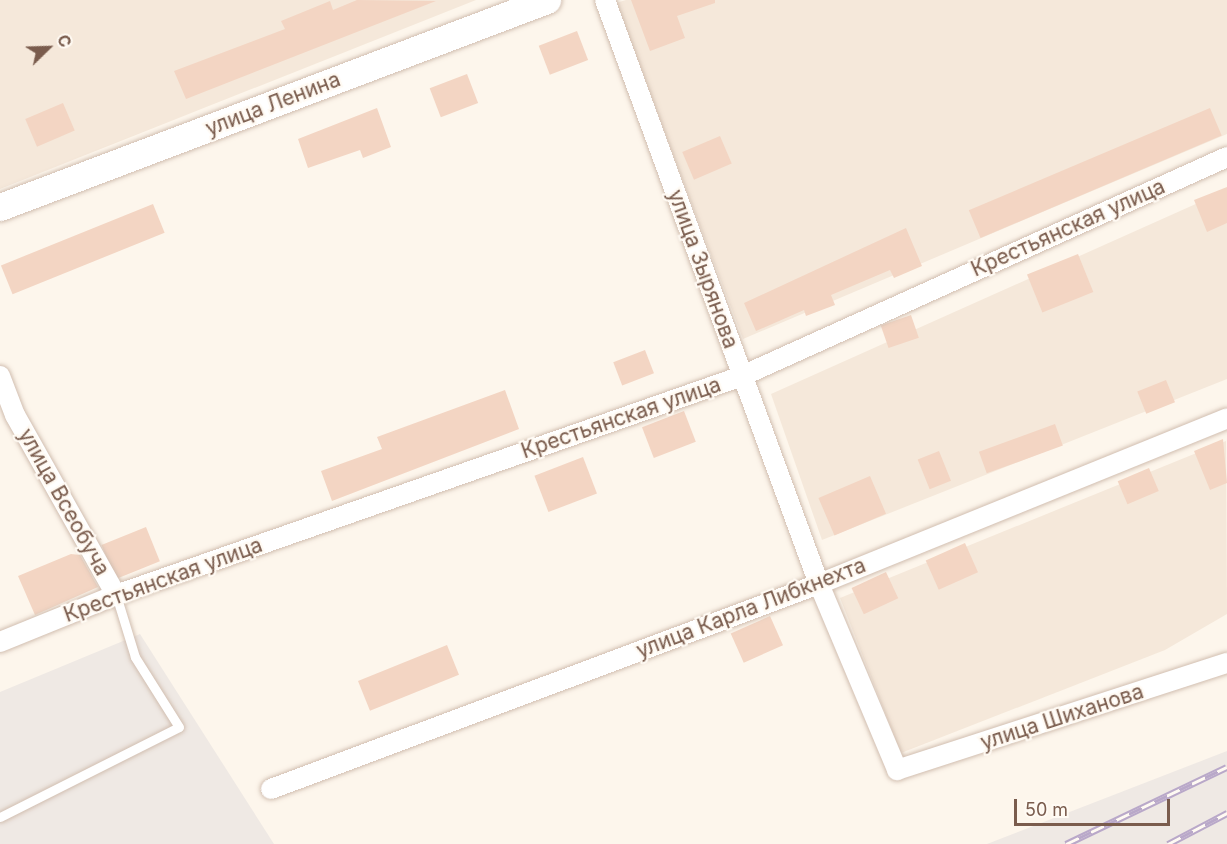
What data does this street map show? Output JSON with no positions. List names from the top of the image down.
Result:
{
  "streets": {
    "main road": ["улица Ленина"],
    "street": [
      "Крестьянская улица",
      "улица Зырянова",
      "улица Всеобуча",
      "улица Карла Либкнехта",
      "улица Шиханова"
    ]
  },
  "crossings": [
    ["Крестьянская улица", "улица Зырянова"],
    ["Крестьянская улица", "улица Всеобуча"],
    ["улица Зырянова", "улица Карла Либкнехта"],
    ["улица Зырянова", "улица Шиханова"]
  ],
  "scale_bar": "50 m",
  "north": "top right"
}
